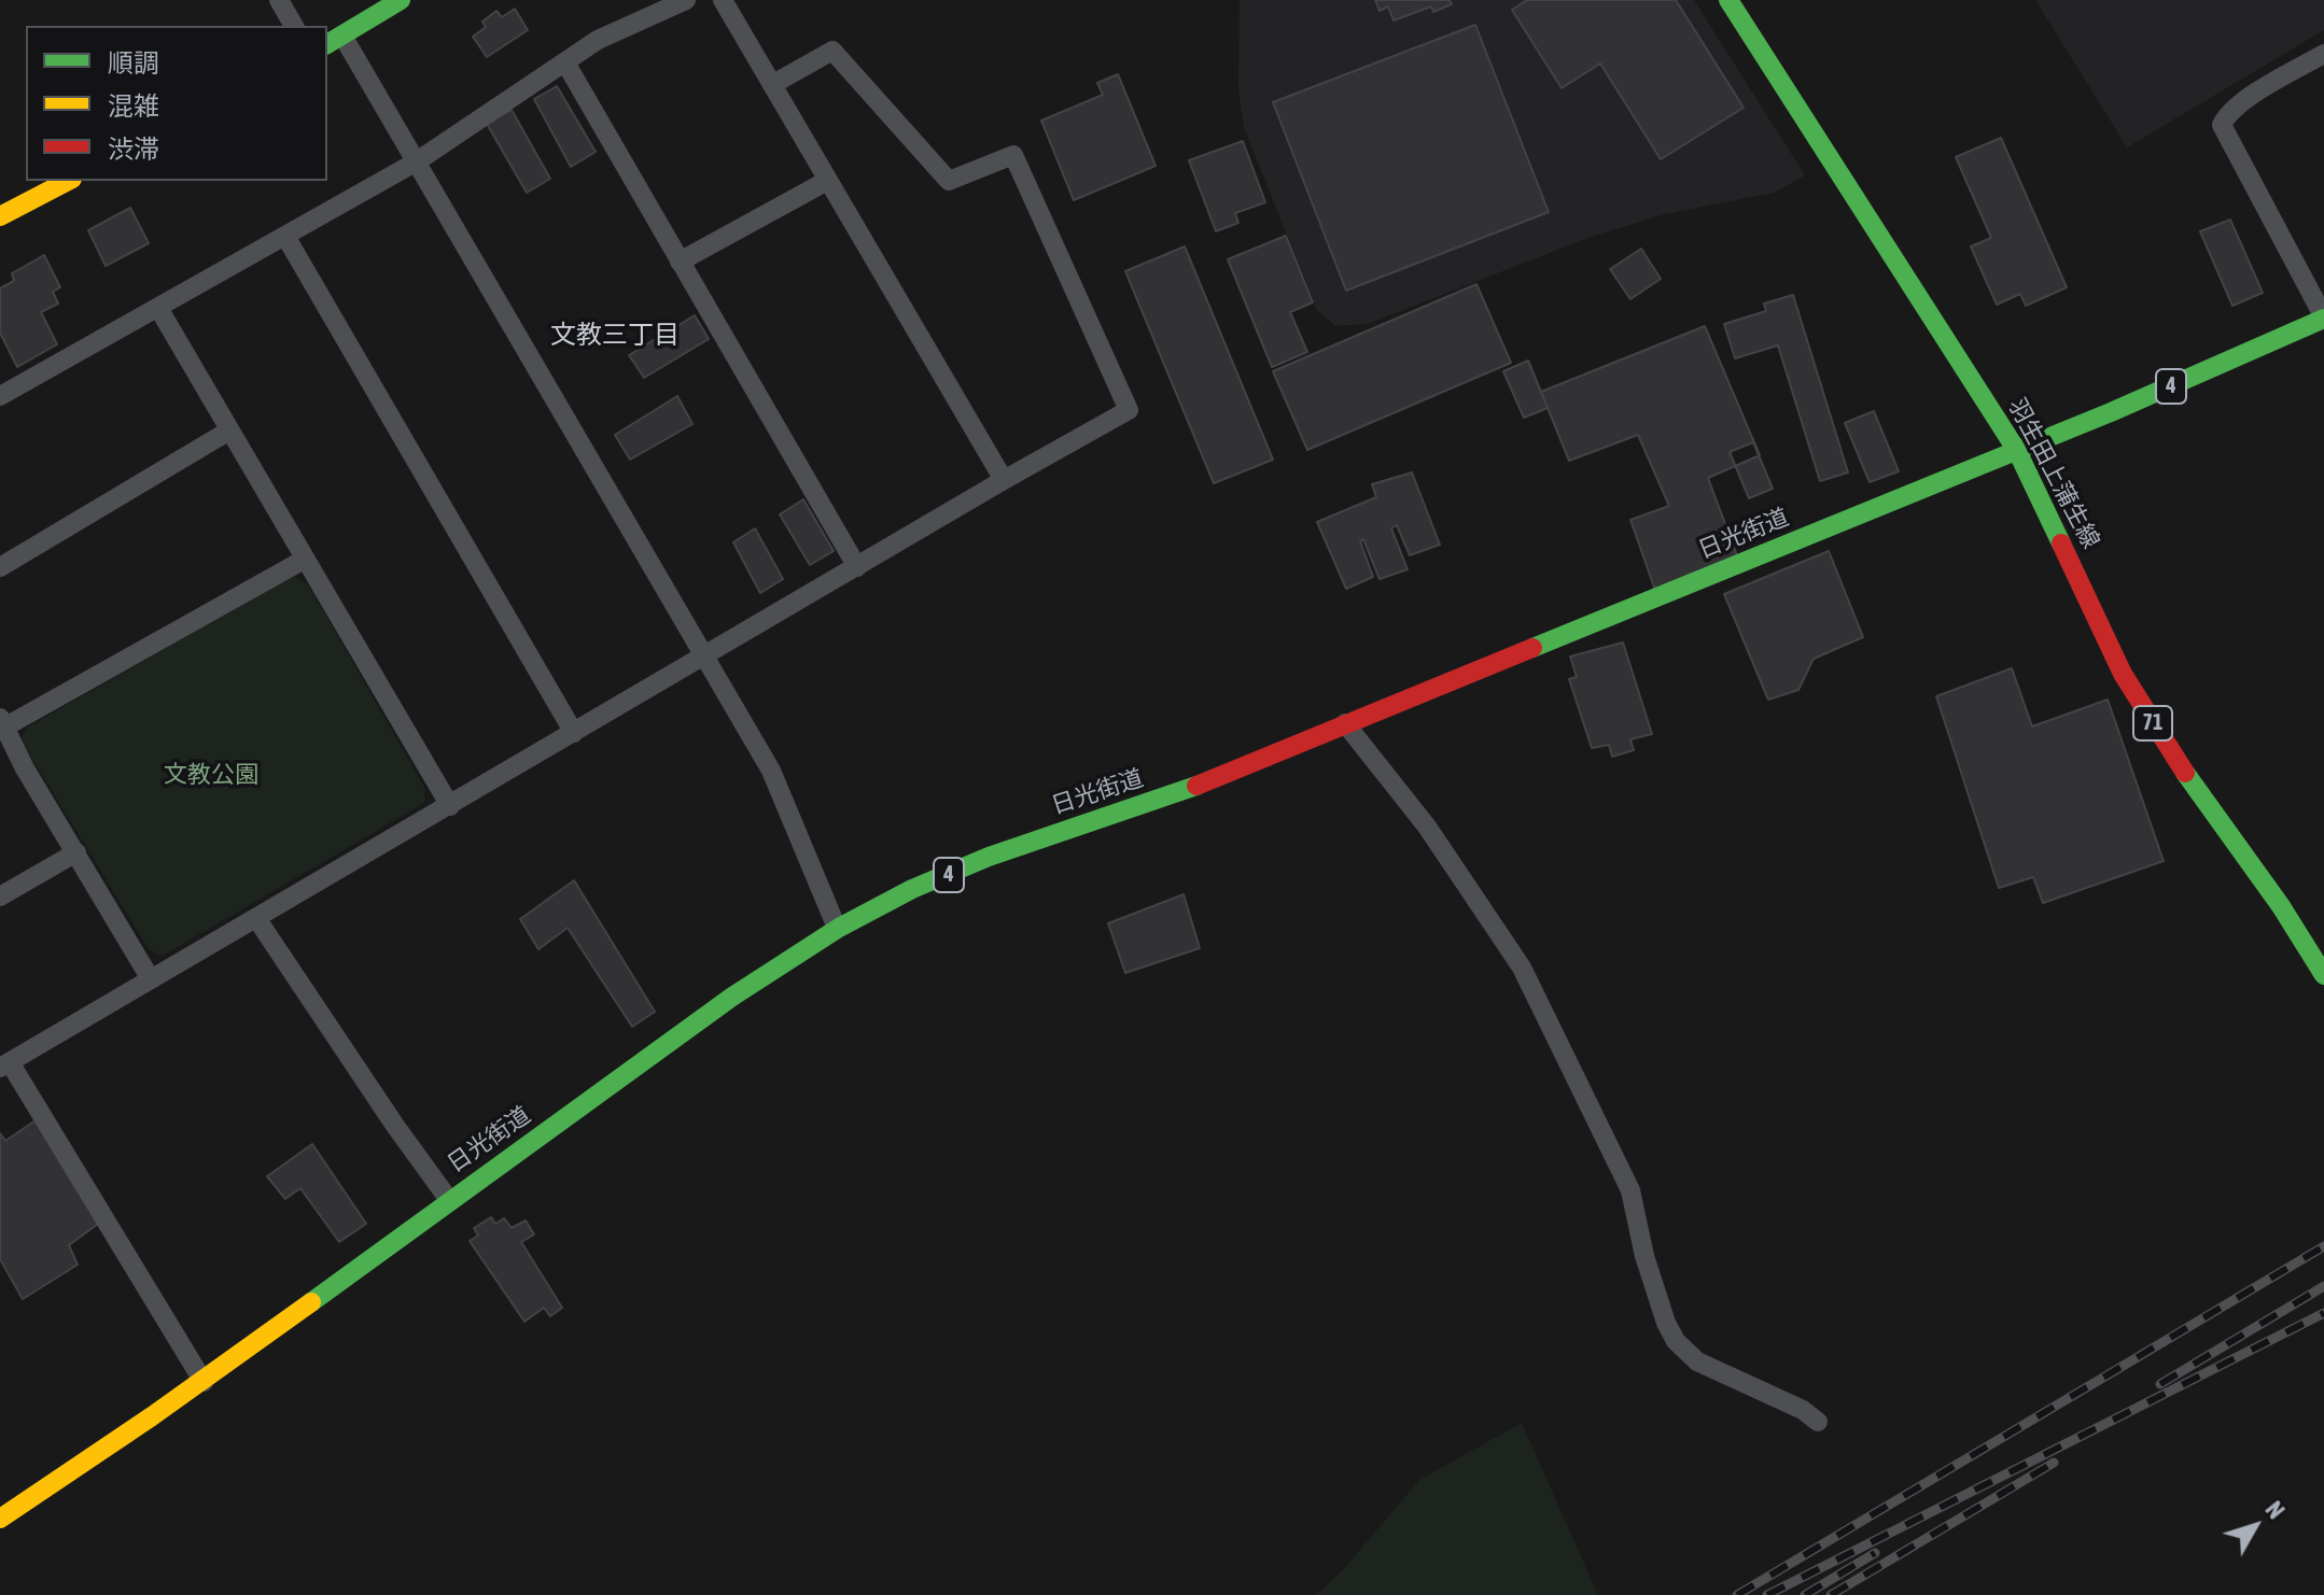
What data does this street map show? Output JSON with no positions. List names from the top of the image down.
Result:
{
  "streets": {
    "main road": [
      "4",
      "羽生田上蒲生線",
      "日光街道",
      "71"
    ]
  },
  "crossings": [
    ["羽生田上蒲生線", "日光街道"]
  ],
  "districts": ["文教三丁目"],
  "parks": ["文教公園"],
  "legend": ["順調", "混雑", "渋滞"],
  "north": "top right"
}
